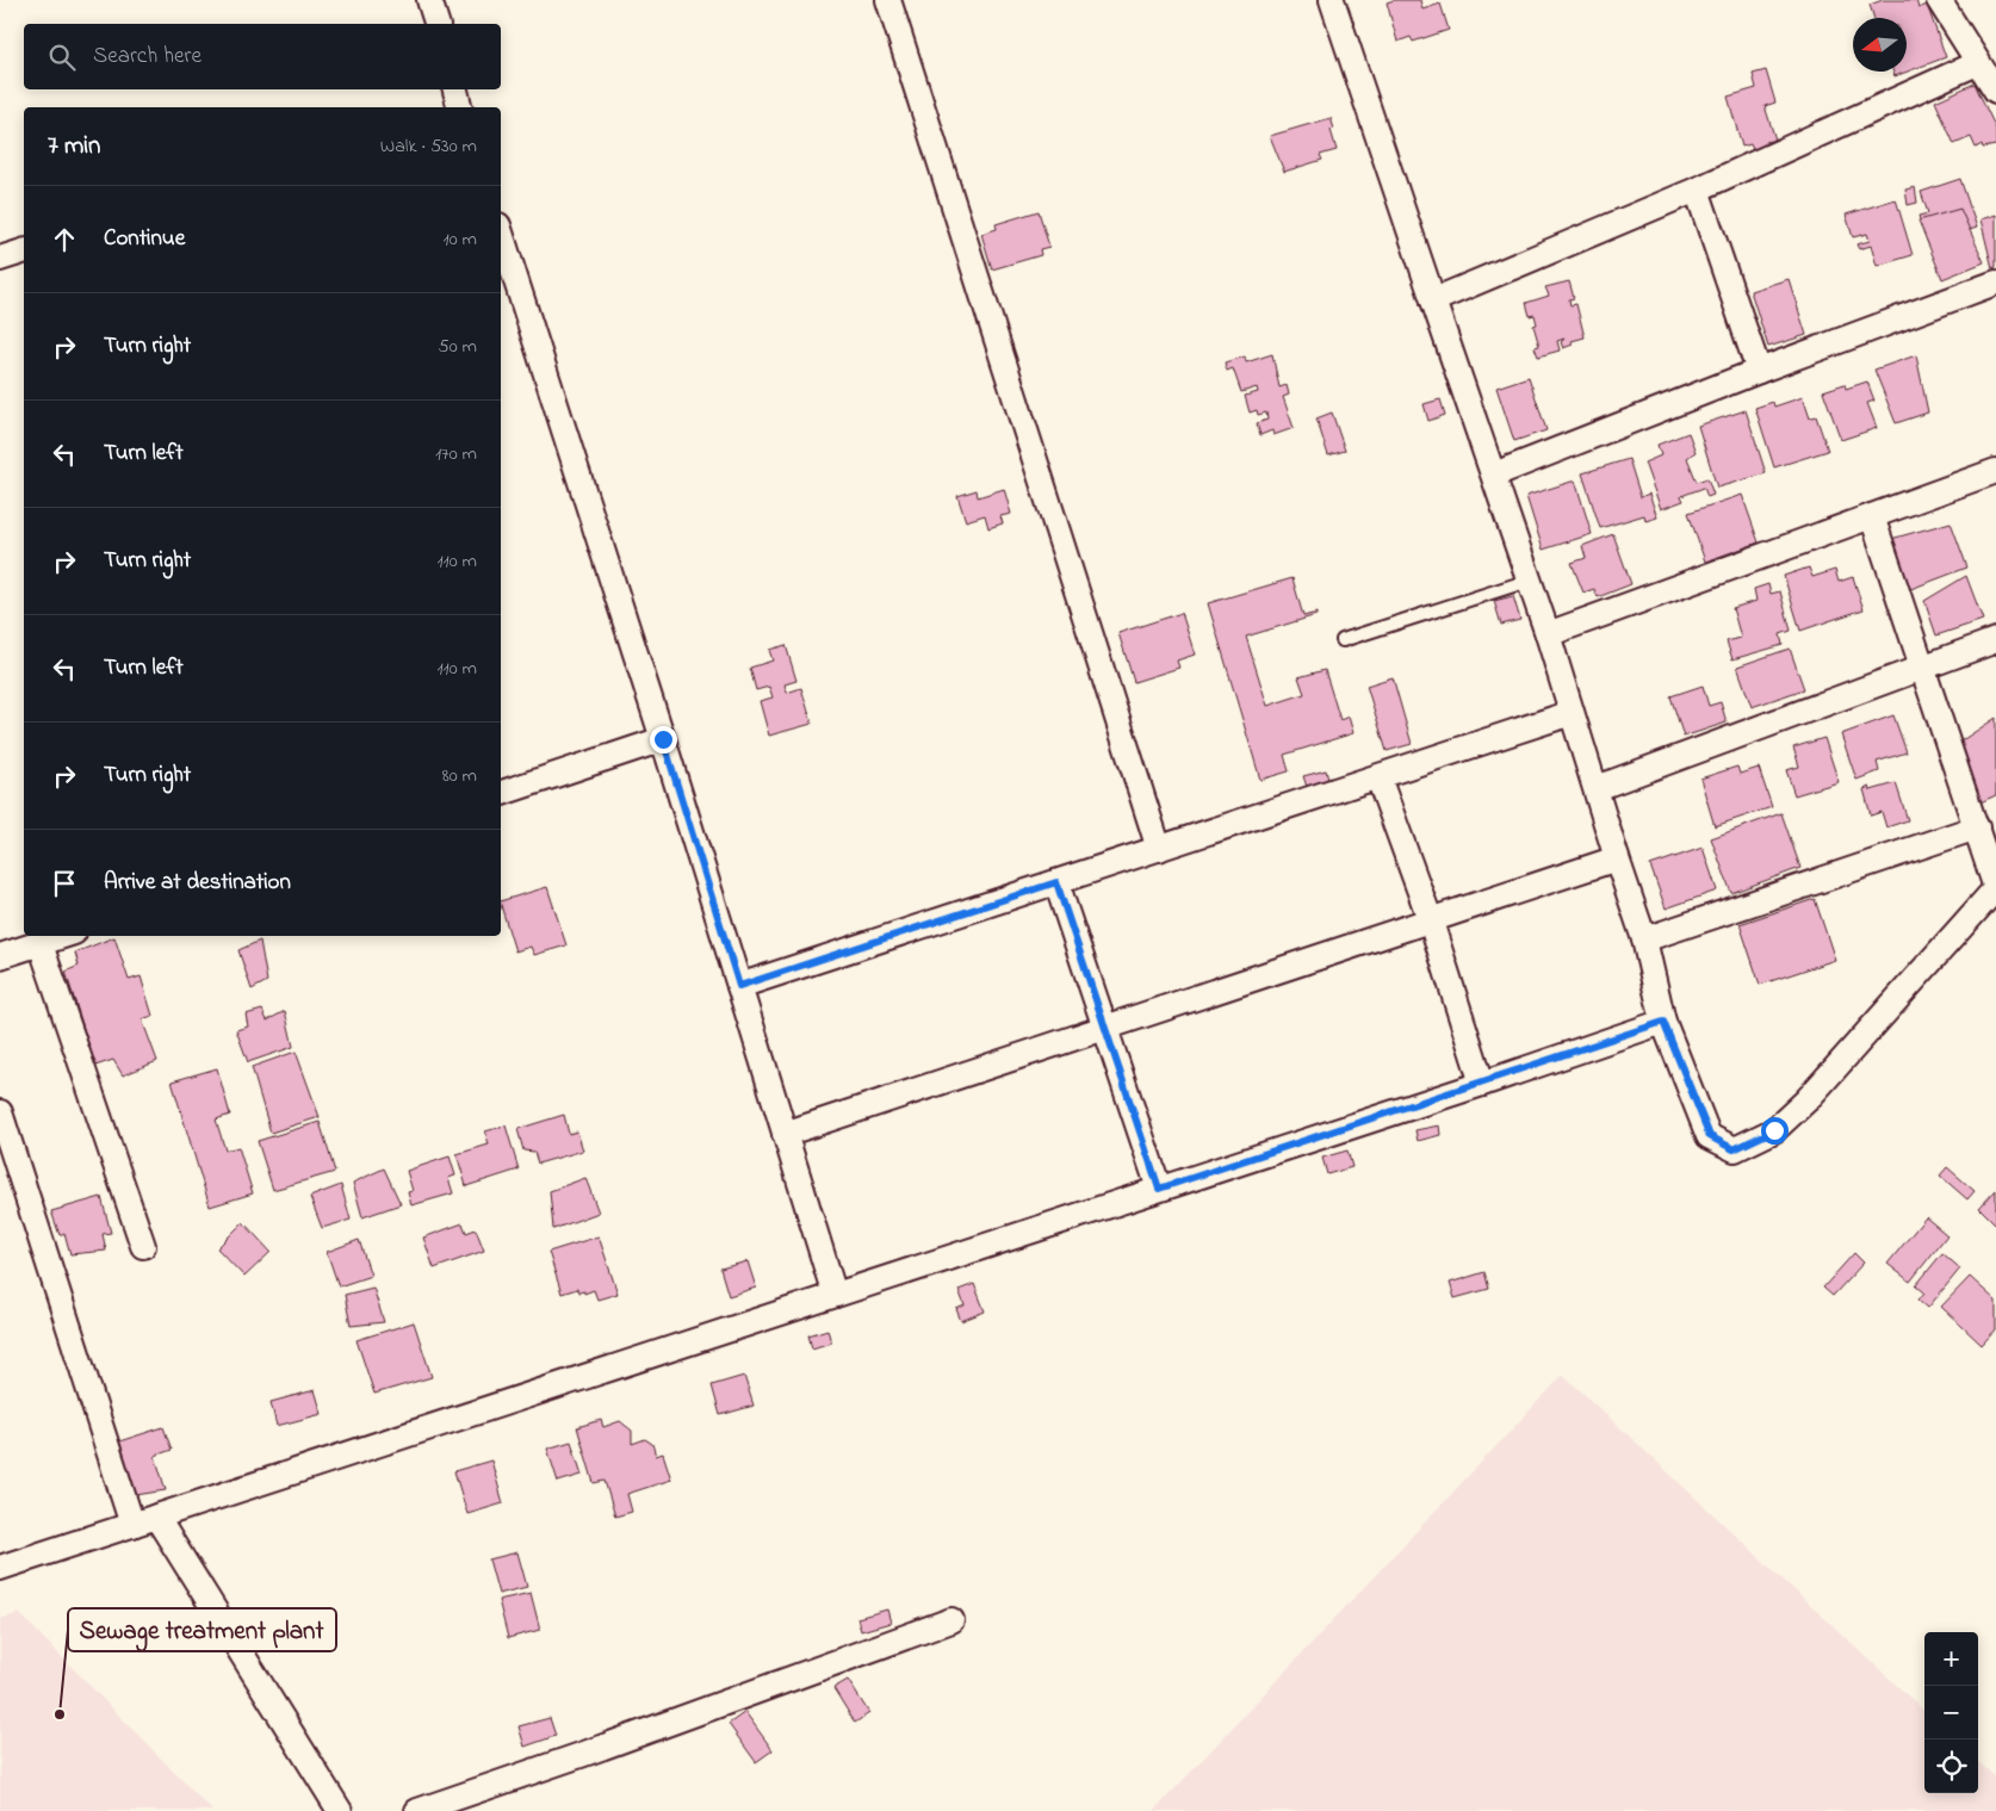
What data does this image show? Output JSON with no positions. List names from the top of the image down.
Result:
{
  "places": ["Sewage treatment plant"],
  "north": "left",
  "page": {
    "search": "Search here",
    "heading": ["7 min", "Walk · 530 m"],
    "list": [
      ["Continue", "10 m"],
      ["Turn right", "50 m"],
      ["Turn left", "170 m"],
      ["Turn right", "110 m"],
      ["Turn left", "110 m"],
      ["Turn right", "80 m"],
      "Arrive at destination"
    ],
    "map_buttons": ["+", "−"]
  }
}
